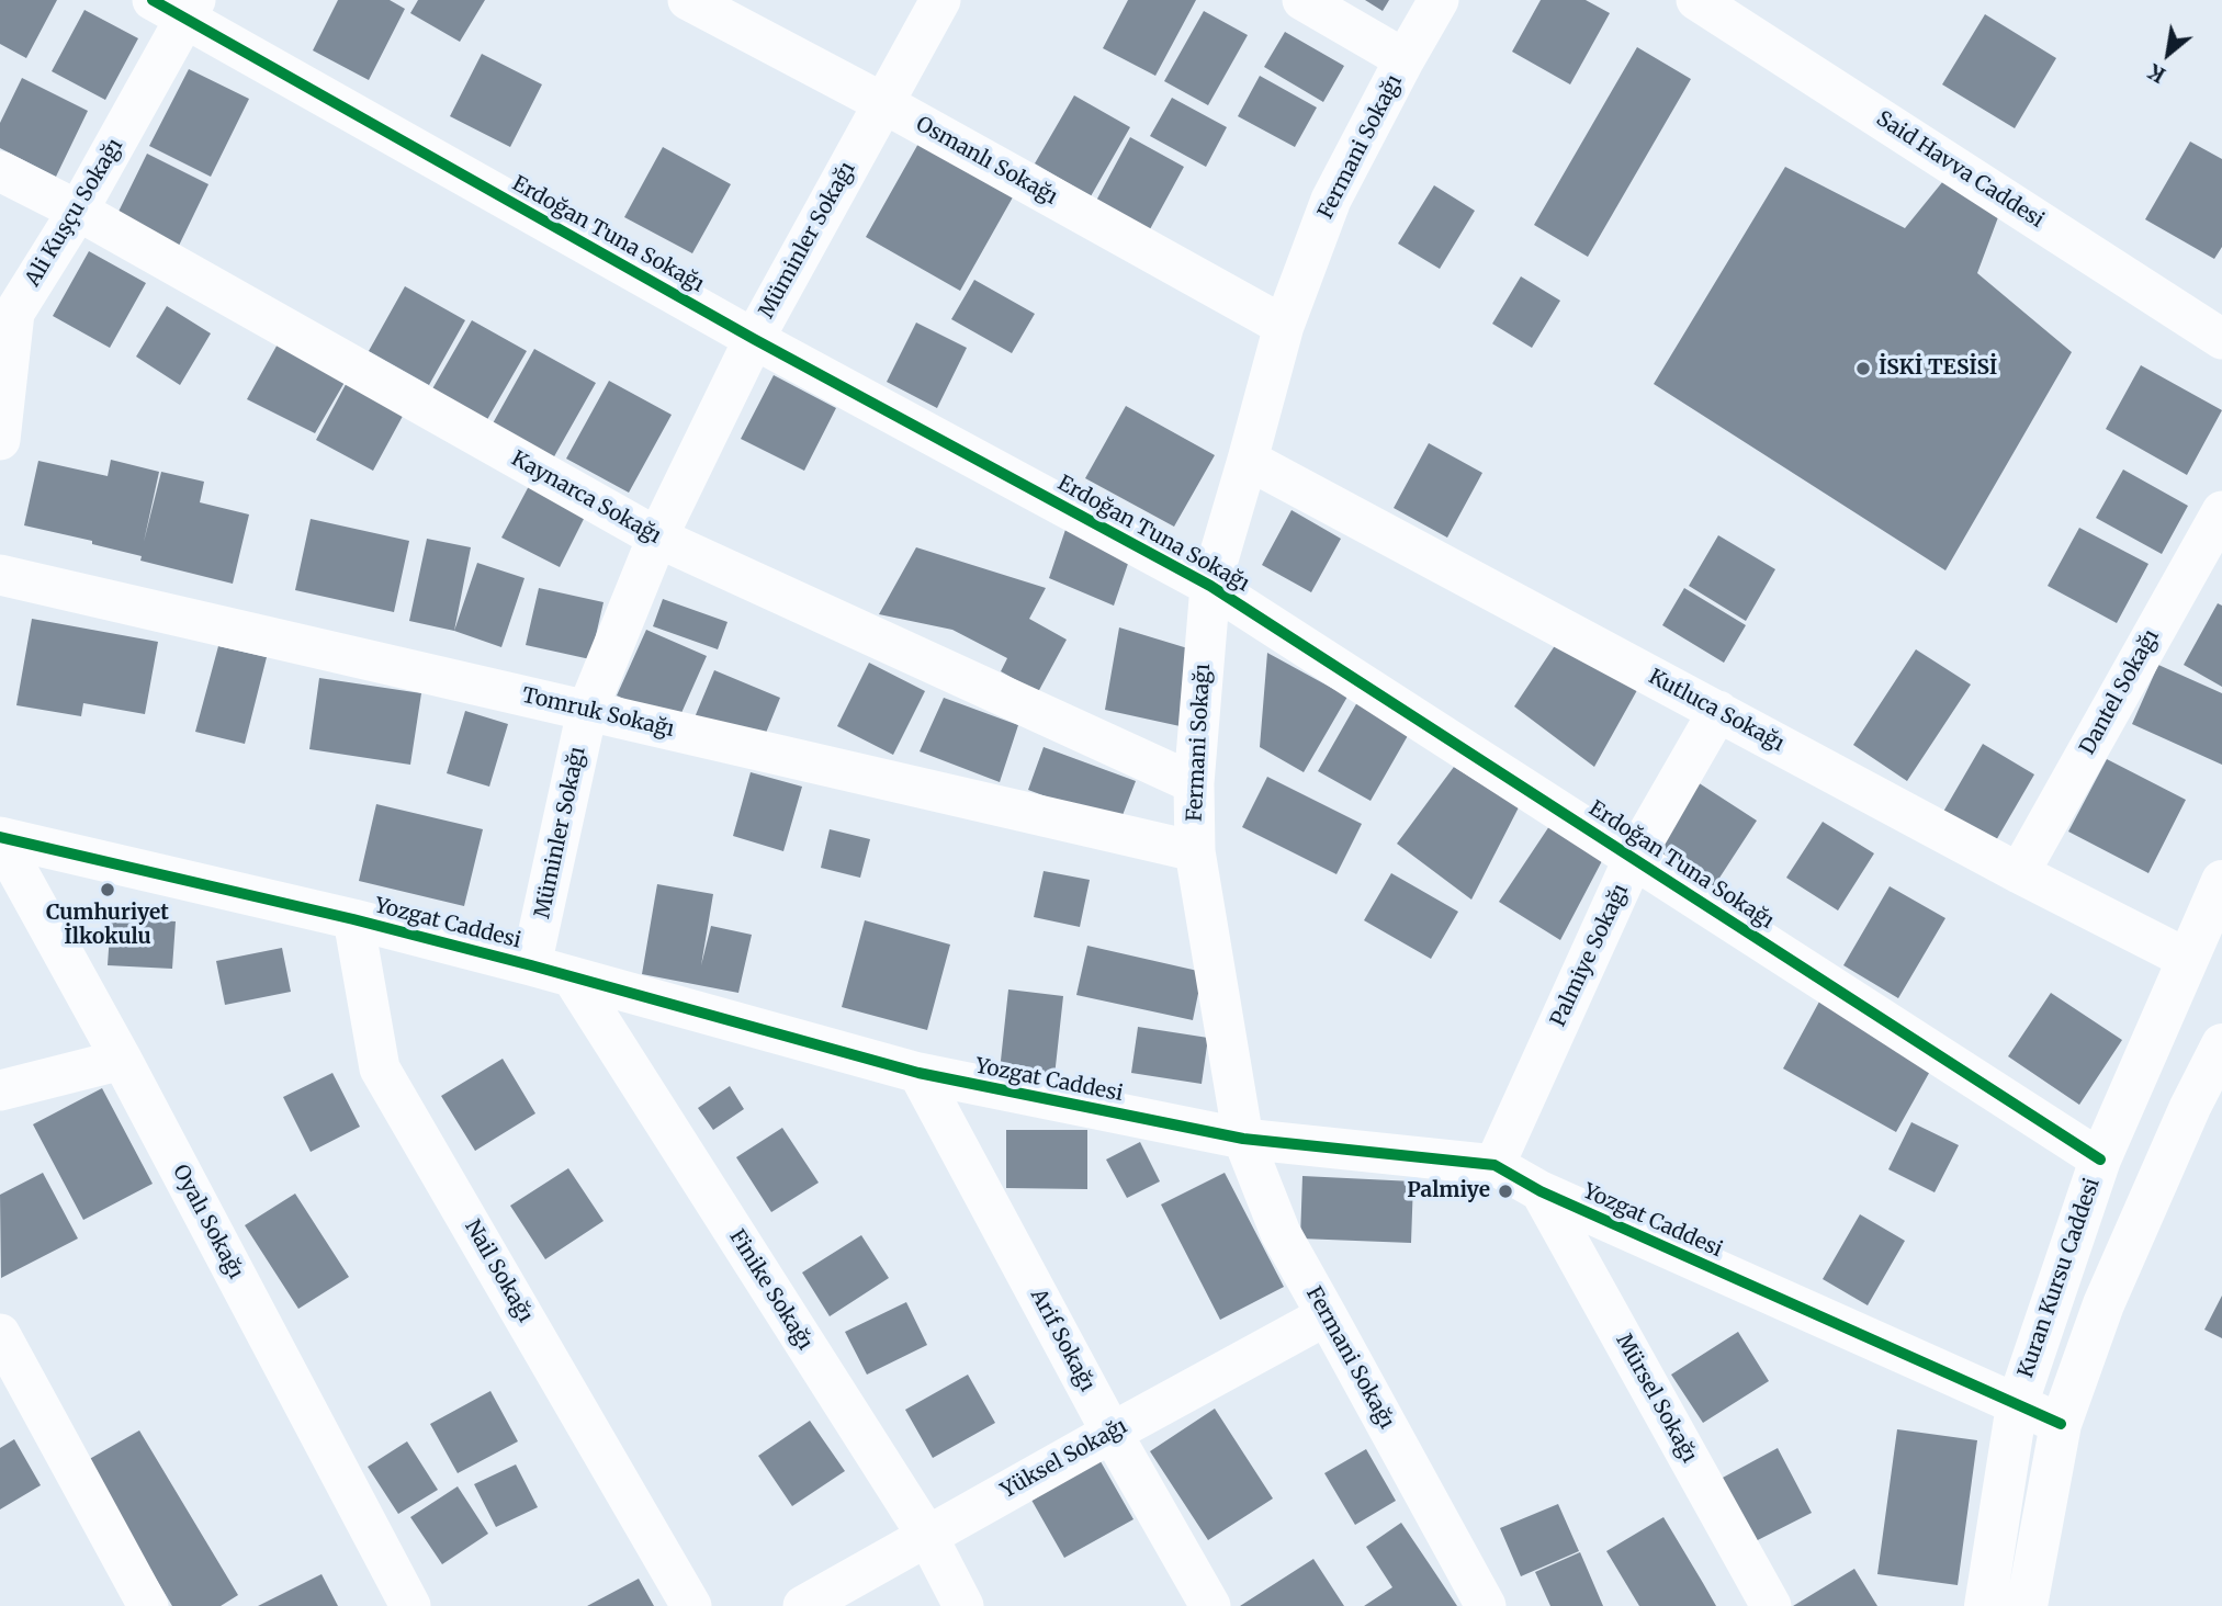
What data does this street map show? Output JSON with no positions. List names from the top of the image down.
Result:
{
  "streets": {
    "main road": ["Kuran Kursu Caddesi"],
    "street": [
      "Fermani Sokağı",
      "Osmanlı Sokağı",
      "Said Havva Caddesi",
      "Ali Kuşçu Sokağı",
      "Erdoğan Tuna Sokağı",
      "Müminler Sokağı",
      "Kaynarca Sokağı",
      "Dantel Sokağı",
      "Kutluca Sokağı",
      "Tomruk Sokağı",
      "Yozgat Caddesi",
      "Palmiye Sokağı",
      "Oyalı Sokağı",
      "Nail Sokağı",
      "Finike Sokağı",
      "Arif Sokağı",
      "Mürsel Sokağı",
      "Yüksel Sokağı"
    ]
  },
  "crossings": [
    ["Fermani Sokağı", "Osmanlı Sokağı"],
    ["Fermani Sokağı", "Erdoğan Tuna Sokağı"],
    ["Fermani Sokağı", "Kaynarca Sokağı"],
    ["Fermani Sokağı", "Kutluca Sokağı"],
    ["Fermani Sokağı", "Tomruk Sokağı"],
    ["Fermani Sokağı", "Yozgat Caddesi"],
    ["Fermani Sokağı", "Yüksel Sokağı"],
    ["Osmanlı Sokağı", "Müminler Sokağı"],
    ["Ali Kuşçu Sokağı", "Erdoğan Tuna Sokağı"],
    ["Ali Kuşçu Sokağı", "Kaynarca Sokağı"],
    ["Erdoğan Tuna Sokağı", "Müminler Sokağı"],
    ["Erdoğan Tuna Sokağı", "Palmiye Sokağı"],
    ["Erdoğan Tuna Sokağı", "Kuran Kursu Caddesi"],
    ["Müminler Sokağı", "Kaynarca Sokağı"],
    ["Müminler Sokağı", "Tomruk Sokağı"],
    ["Müminler Sokağı", "Yozgat Caddesi"],
    ["Dantel Sokağı", "Kutluca Sokağı"],
    ["Kutluca Sokağı", "Palmiye Sokağı"],
    ["Kutluca Sokağı", "Kuran Kursu Caddesi"],
    ["Yozgat Caddesi", "Palmiye Sokağı"],
    ["Yozgat Caddesi", "Oyalı Sokağı"],
    ["Yozgat Caddesi", "Nail Sokağı"],
    ["Yozgat Caddesi", "Kuran Kursu Caddesi"],
    ["Yozgat Caddesi", "Finike Sokağı"],
    ["Yozgat Caddesi", "Arif Sokağı"],
    ["Yozgat Caddesi", "Mürsel Sokağı"],
    ["Finike Sokağı", "Yüksel Sokağı"],
    ["Arif Sokağı", "Yüksel Sokağı"]
  ],
  "places": ["İSKİ TESİSİ", "Cumhuriyet İlkokulu", "Palmiye"],
  "north": "bottom left"
}
